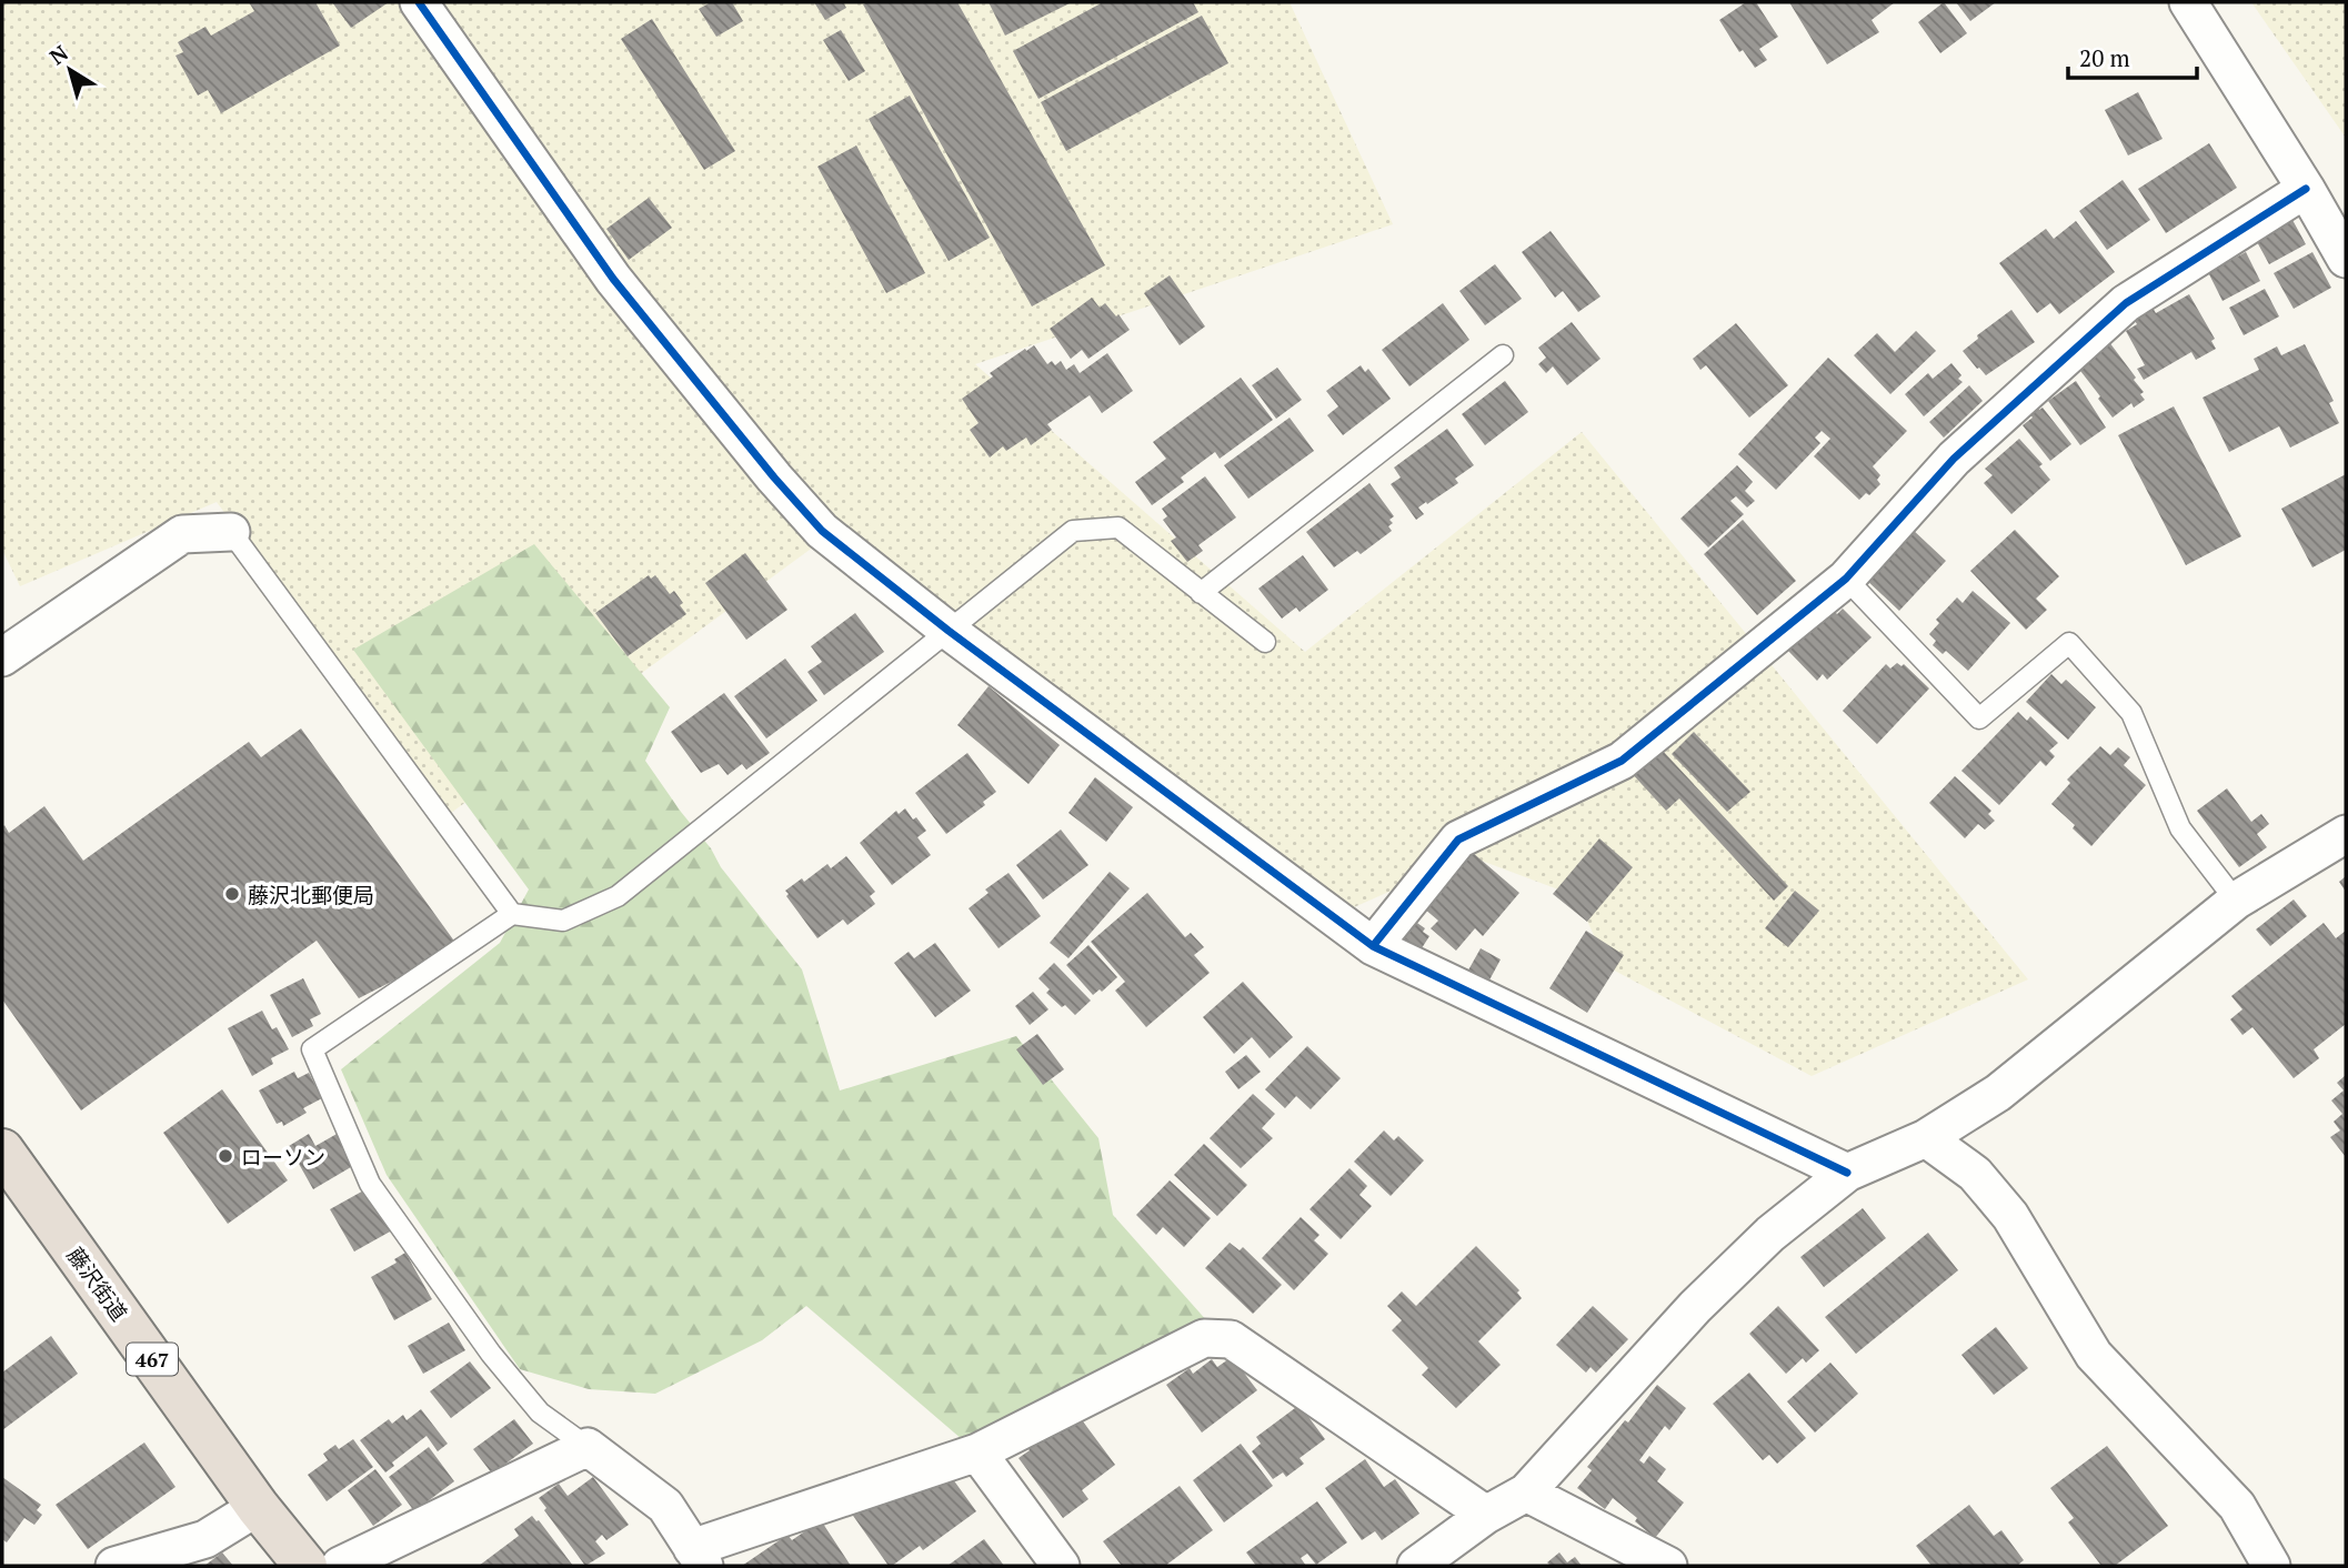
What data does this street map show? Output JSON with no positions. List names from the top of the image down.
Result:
{
  "streets": {
    "highway": ["藤沢街道", "467"]
  },
  "places": ["藤沢北郵便局", "ローソン"],
  "scale_bar": "20 m",
  "north": "top left"
}
